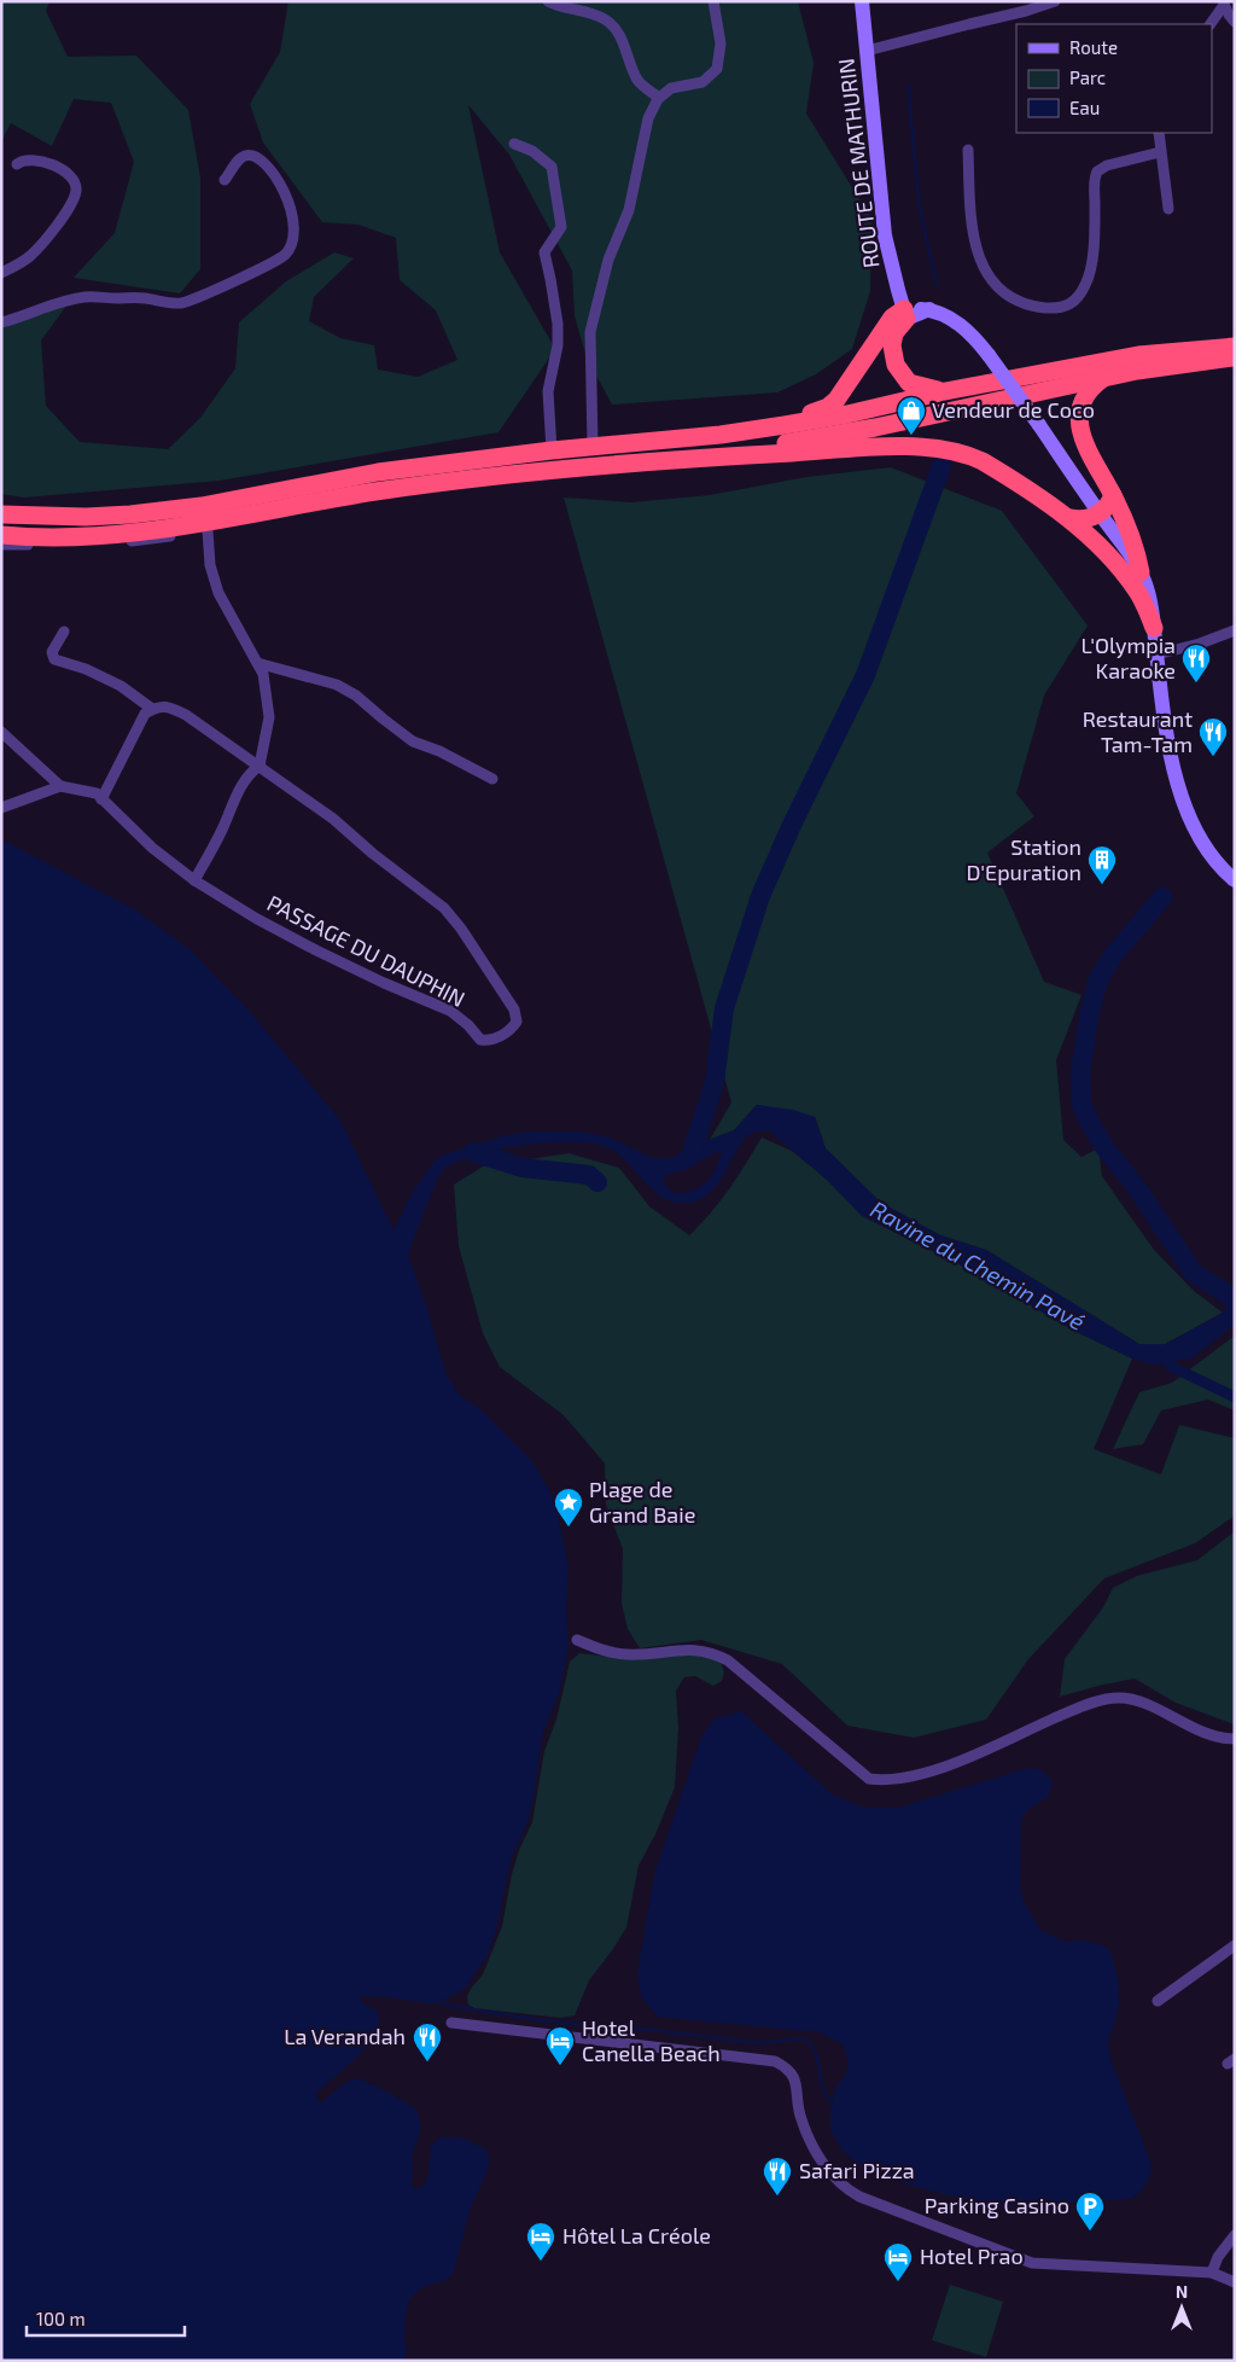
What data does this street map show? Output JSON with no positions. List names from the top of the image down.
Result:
{
  "streets": {
    "main road": ["ROUTE DE MATHURIN"],
    "street": ["PASSAGE DU DAUPHIN"]
  },
  "water": ["Ravine du Chemin Pavé"],
  "places": {
    "shop": ["Vendeur de Coco"],
    "restaurant": [
      "L'Olympia Karaoke",
      "Restaurant Tam-Tam",
      "La Verandah",
      "Safari Pizza"
    ],
    "building": ["Station D'Epuration"],
    "place": ["Plage de Grand Baie"],
    "hotel": ["Hotel Canella Beach", "Hôtel La Créole", "Hotel Prao"],
    "parking": ["Parking Casino"]
  },
  "legend": ["Route", "Parc", "Eau"],
  "scale_bar": "100 m",
  "north": "top"
}
